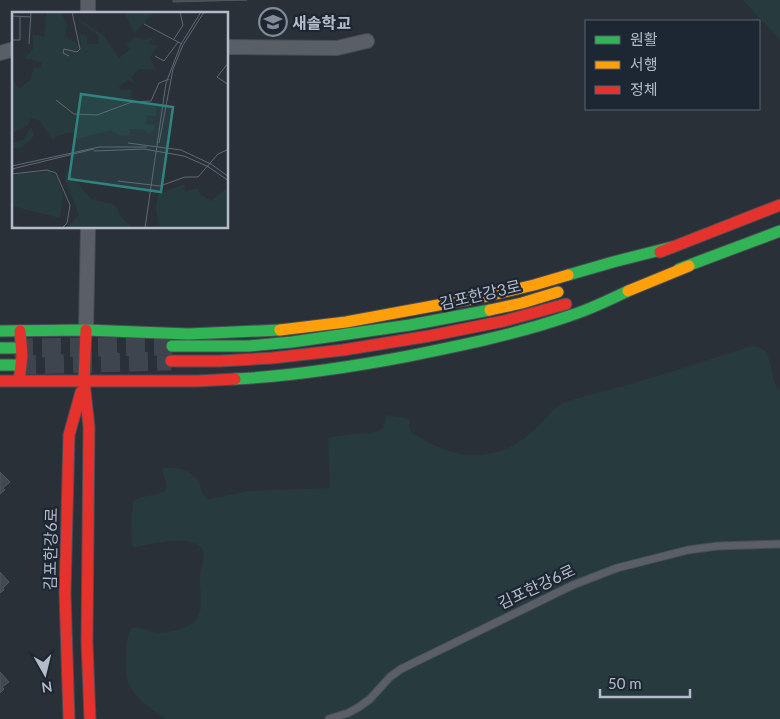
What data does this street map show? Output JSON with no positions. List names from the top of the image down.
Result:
{
  "streets": {
    "street": ["김포한강3로", "김포한강6로"]
  },
  "places": {
    "school or university": ["새솔학교"]
  },
  "legend": ["원활", "서행", "정체"],
  "scale_bar": "50 m",
  "north": "bottom"
}
